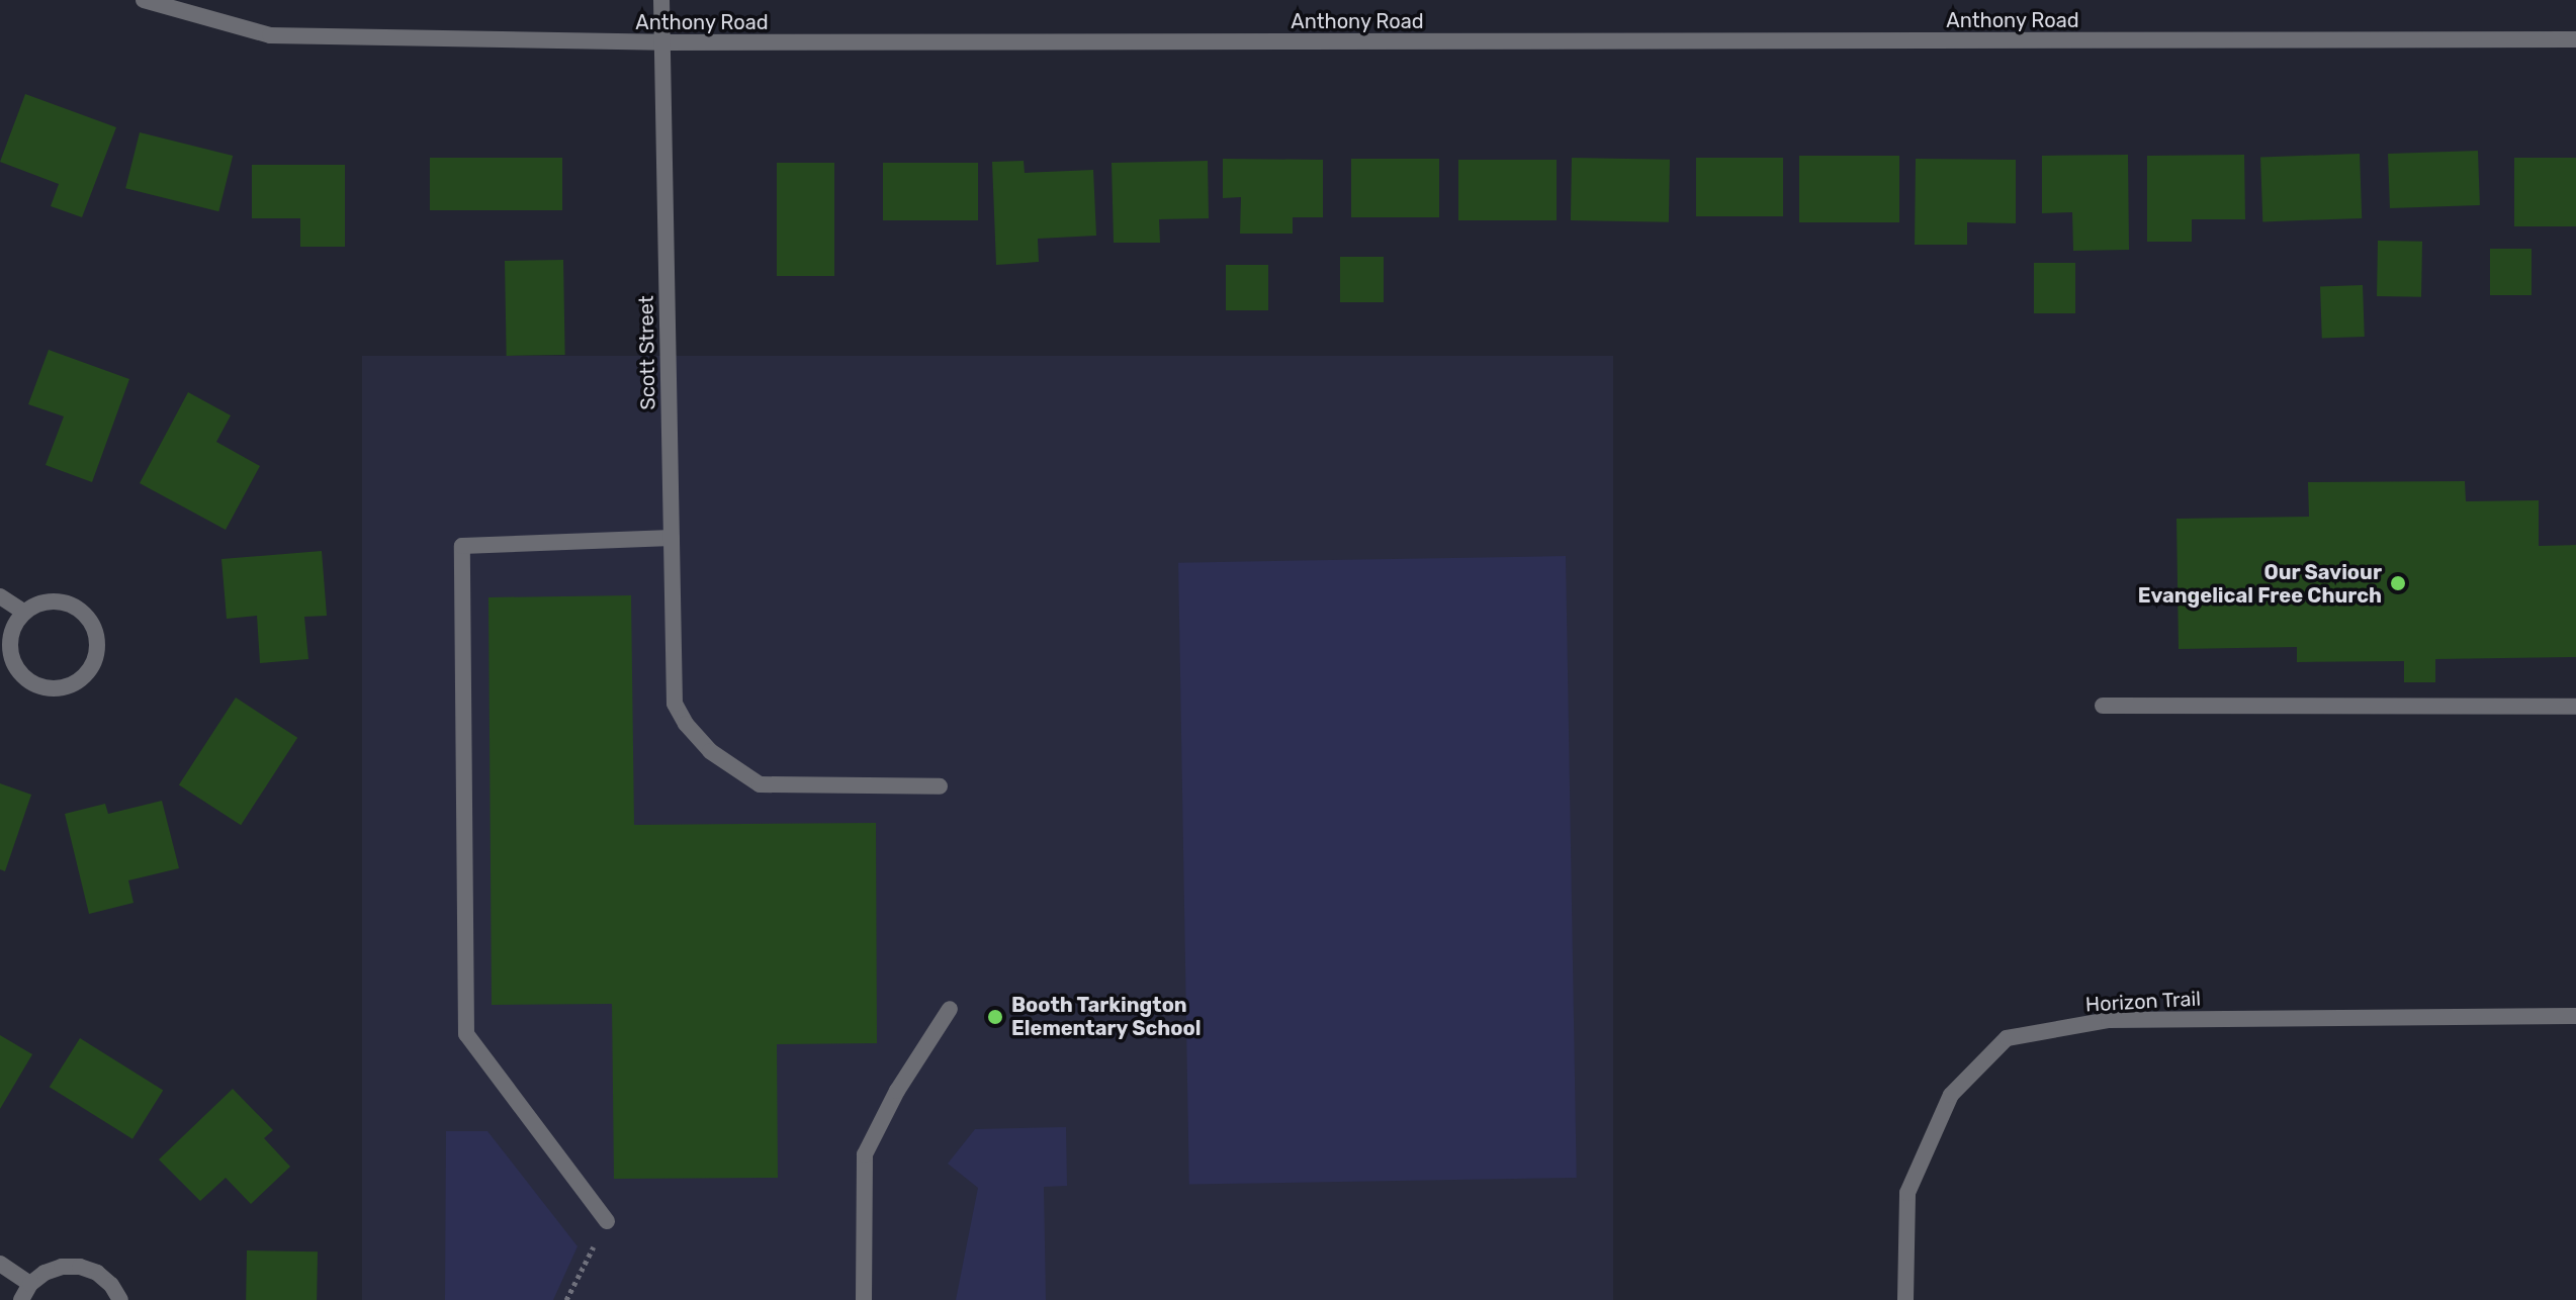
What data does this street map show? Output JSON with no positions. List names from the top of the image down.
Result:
{
  "streets": {
    "street": ["Anthony Road", "Scott Street", "Horizon Trail"]
  },
  "crossings": [
    ["Anthony Road", "Scott Street"]
  ],
  "places": ["Our Saviour Evangelical Free Church", "Booth Tarkington Elementary School"]
}
